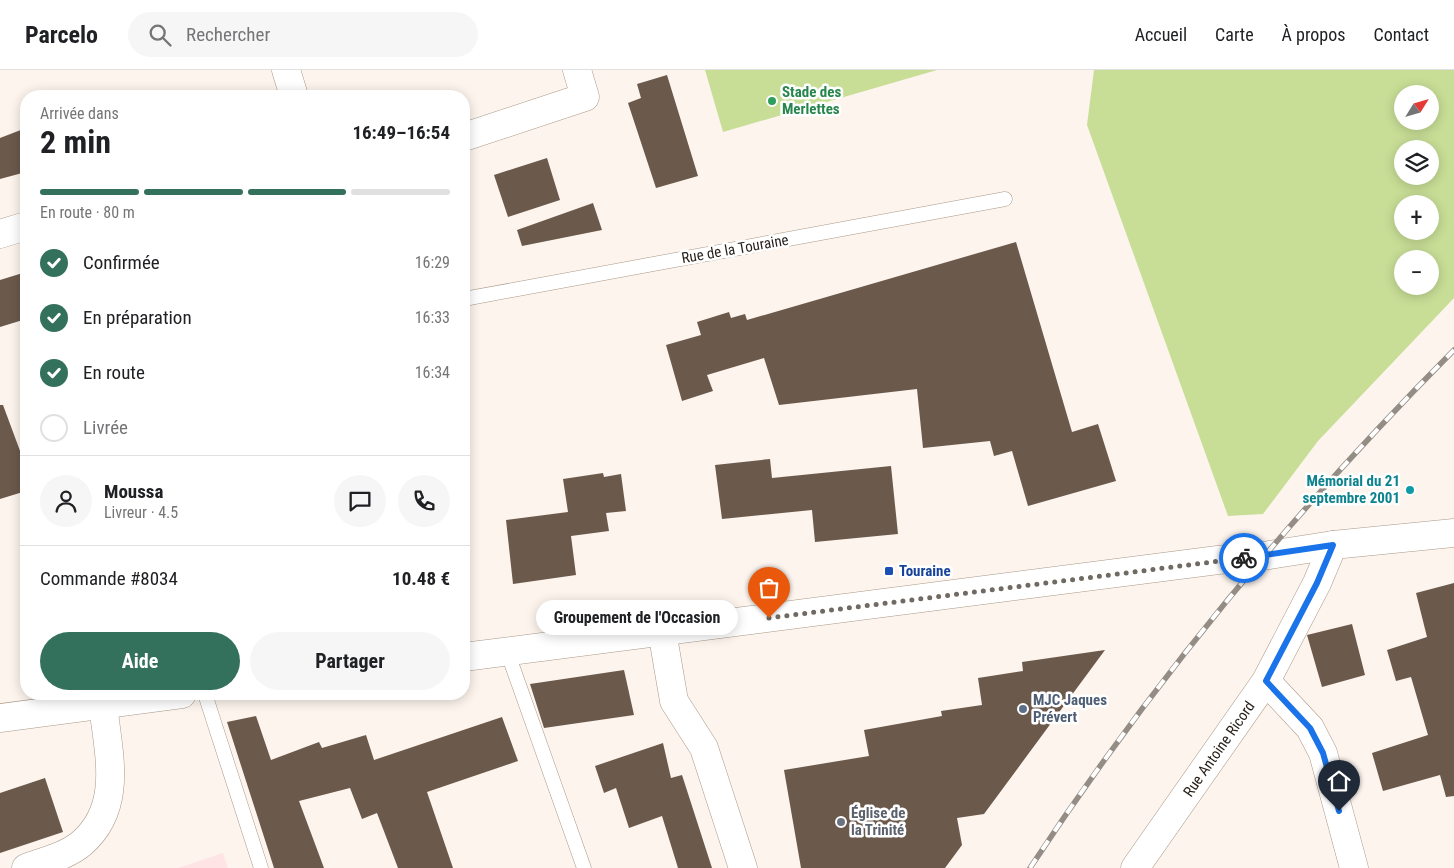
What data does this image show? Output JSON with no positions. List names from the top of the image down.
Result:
{
  "streets": {
    "street": ["Rue Antoine Ricord"],
    "lane": ["Rue de la Touraine"]
  },
  "places": {
    "other": [
      "Stade des Merlettes",
      "Mémorial du 21 septembre 2001",
      "Groupement de l'Occasion",
      "MJC Jaques Prévert",
      "Église de la Trinité"
    ],
    "transit": ["Touraine"]
  },
  "north": "top right",
  "page": {
    "header": "Parcelo",
    "search": "Rechercher",
    "nav": [
      "Accueil",
      "Carte",
      "À propos",
      "Contact"
    ],
    "map_buttons": ["+", "−"],
    "heading": ["2 min", "Arrivée dans", "16:49–16:54"],
    "panel": [
      "Moussa",
      "Livreur · 4.5",
      "Commande #8034",
      "10.48 €"
    ],
    "bar": "En route · 80 m",
    "list": [
      ["Confirmée", "16:29"],
      ["En préparation", "16:33"],
      ["En route", "16:34"],
      "Livrée"
    ],
    "bubble": "Groupement de l'Occasion",
    "buttons": ["Aide", "Partager"]
  }
}
